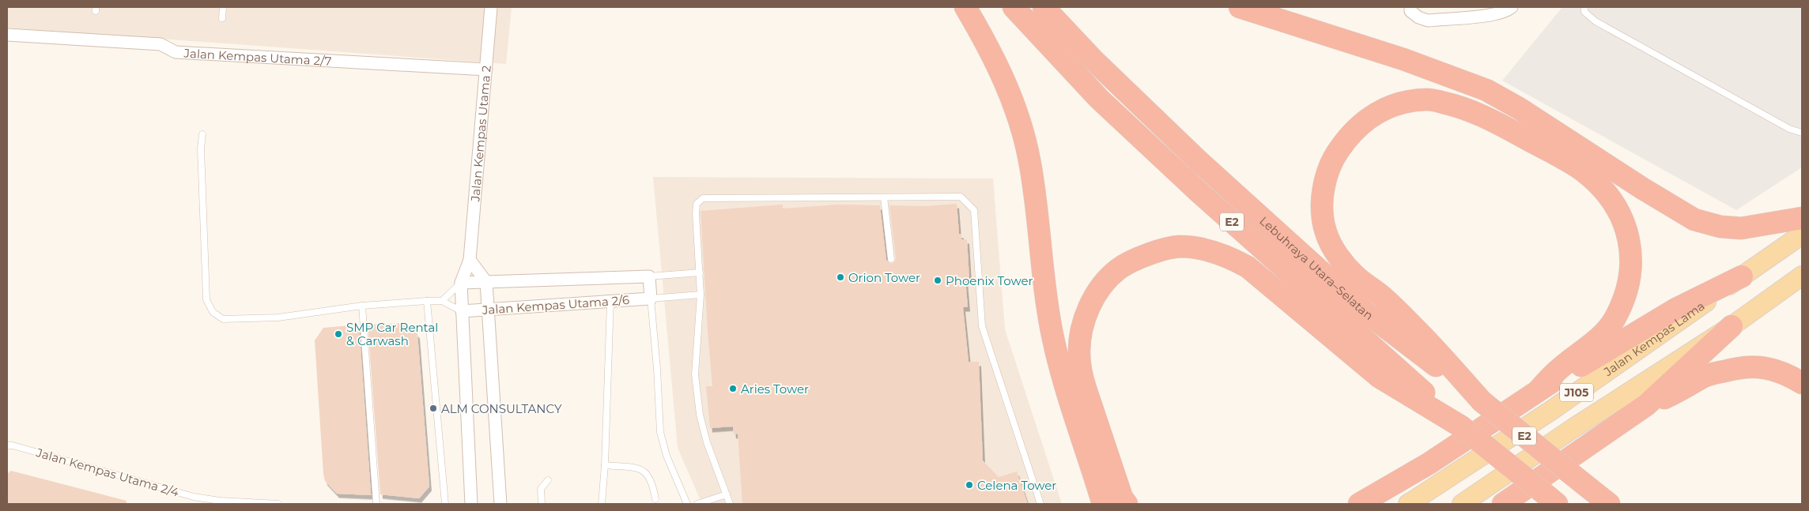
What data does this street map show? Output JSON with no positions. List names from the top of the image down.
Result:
{
  "streets": {
    "highway": ["E2", "Lebuhraya Utara–Selatan"],
    "main road": ["Jalan Kempas Lama", "J105"],
    "street": ["Jalan Kempas Utama 2/7", "Jalan Kempas Utama 2", "Jalan Kempas Utama 2/6"],
    "lane": ["Jalan Kempas Utama 2/4"]
  },
  "crossings": [
    ["Jalan Kempas Utama 2/7", "Jalan Kempas Utama 2"],
    ["Jalan Kempas Utama 2", "Jalan Kempas Utama 2/6"],
    ["Jalan Kempas Lama", "J105"]
  ],
  "places": [
    "Orion Tower",
    "Phoenix Tower",
    "SMP Car Rental & Carwash",
    "Aries Tower",
    "ALM CONSULTANCY",
    "Celena Tower"
  ]
}
